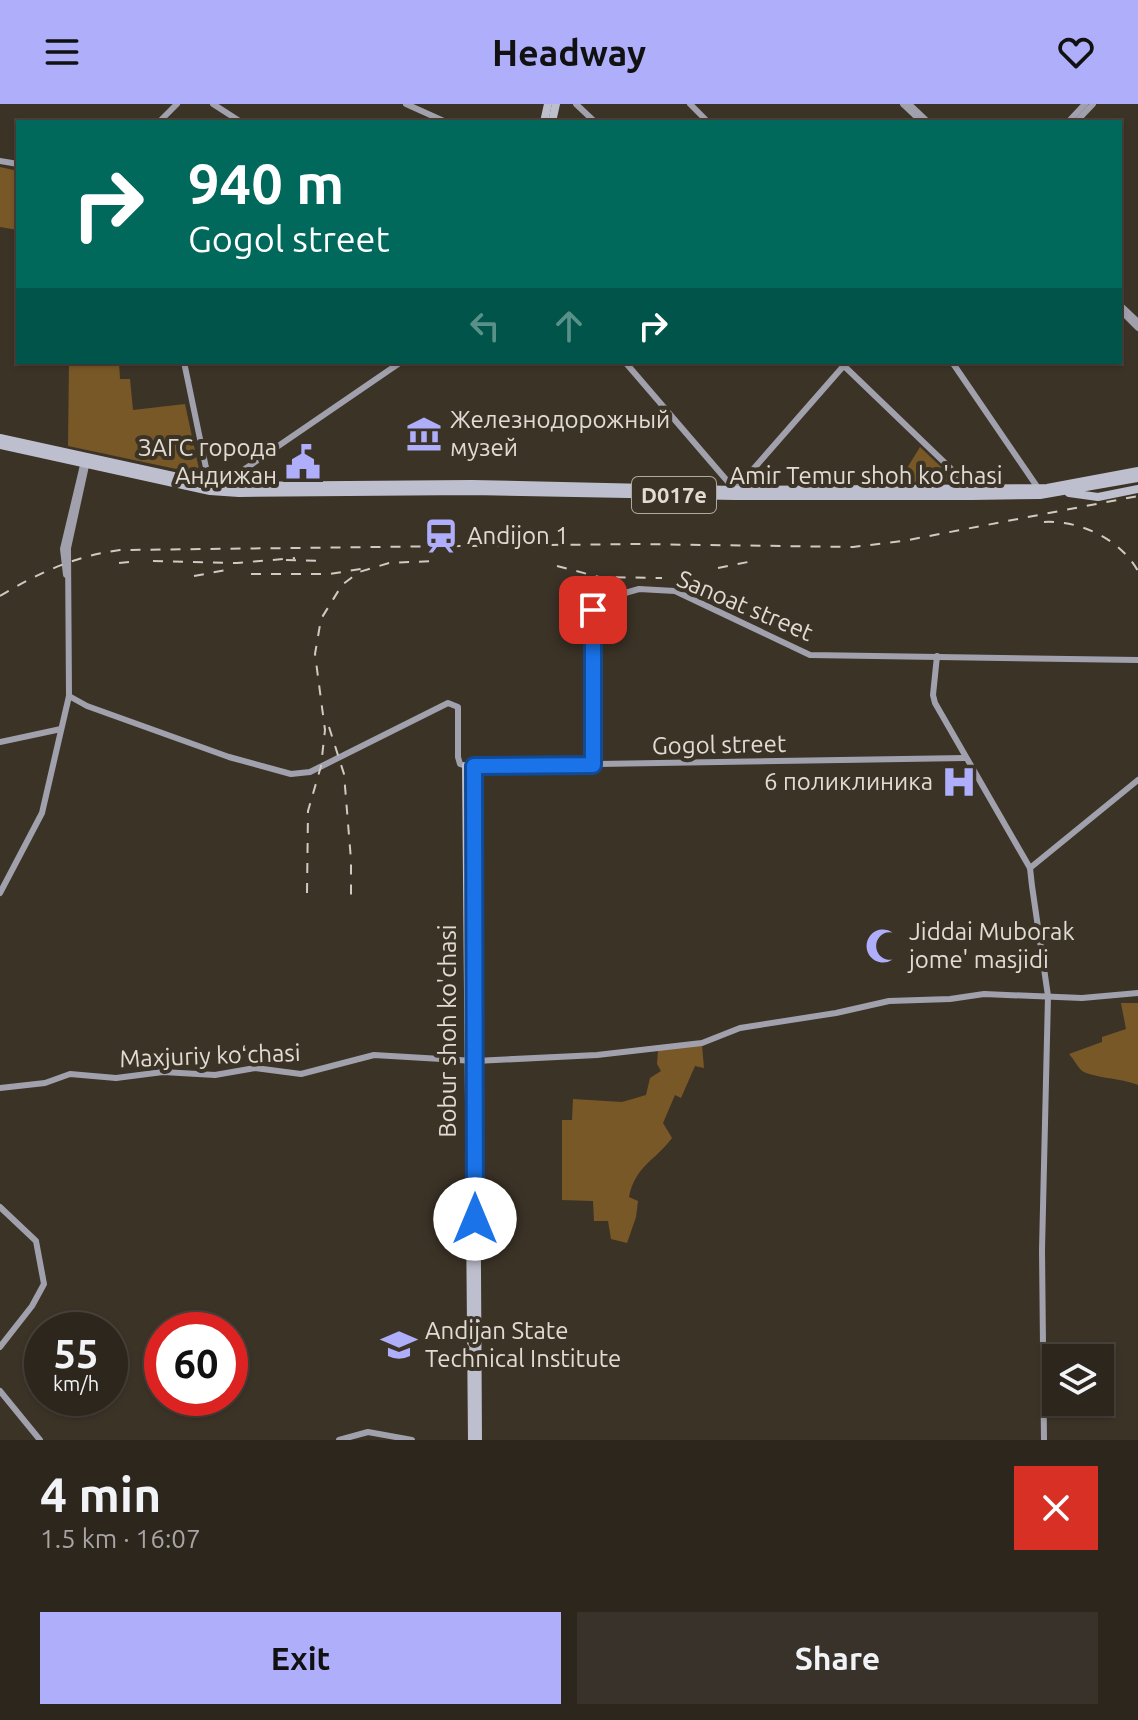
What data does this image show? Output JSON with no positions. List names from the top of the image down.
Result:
{
  "streets": {
    "main road": ["Amir Temur shoh ko'chasi", "D017e", "Bobur shoh ko'chasi"],
    "street": ["Sanoat street", "Gogol street", "Maxjuriy koʻchasi"]
  },
  "crossings": [
    ["Amir Temur shoh ko'chasi", "D017e"],
    ["Sanoat street", "Gogol street"],
    ["Gogol street", "Bobur shoh ko'chasi"],
    ["Bobur shoh ko'chasi", "Maxjuriy koʻchasi"]
  ],
  "places": {
    "museum": ["Железнодорожный музей"],
    "public building": ["ЗАГС города Андижан"],
    "station": ["Andijon 1"],
    "hospital": ["6 поликлиника"],
    "mosque": ["Jiddai Muborak jome' masjidi"],
    "school or university": ["Andijan State Technical Institute"]
  },
  "page": {
    "header": "Headway",
    "turn": ["940 m", "Gogol street"],
    "speed": "55 km/h",
    "limit": "60",
    "heading": ["4 min", "1.5 km · 16:07"],
    "buttons": ["Exit", "Share"]
  }
}
